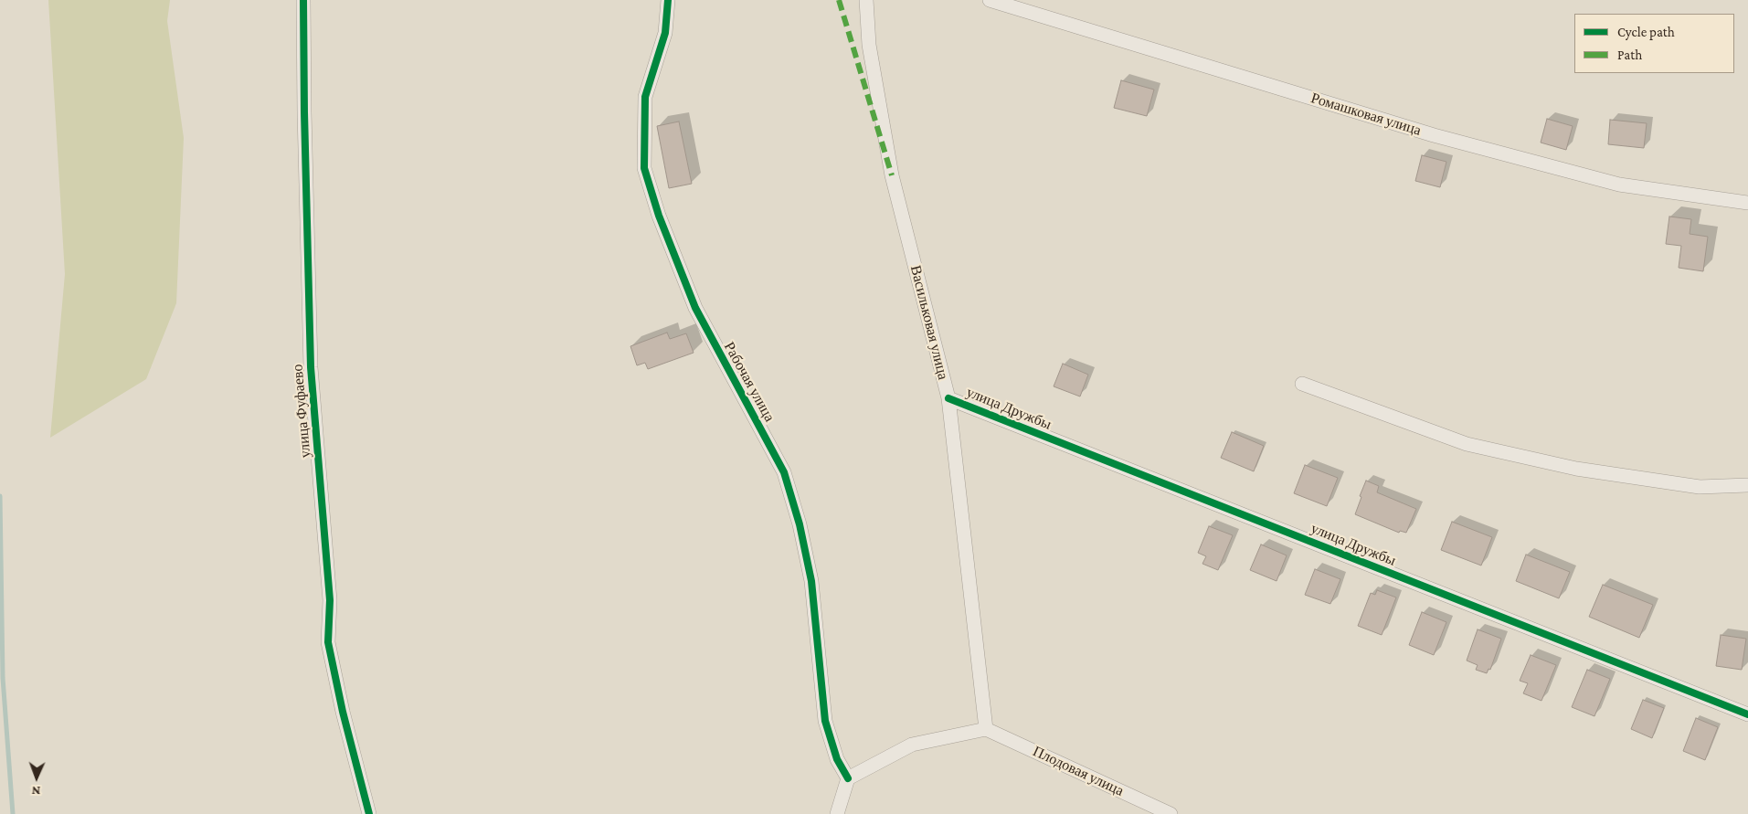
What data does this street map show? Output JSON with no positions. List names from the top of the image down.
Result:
{
  "streets": {
    "street": [
      "Ромашковая улица",
      "Васильковая улица",
      "Рабочая улица",
      "улица Дружбы",
      "улица Фуфаево",
      "Плодовая улица"
    ]
  },
  "crossings": [
    ["Васильковая улица", "улица Дружбы"],
    ["Васильковая улица", "Плодовая улица"]
  ],
  "legend": ["Cycle path", "Path"],
  "north": "bottom"
}
